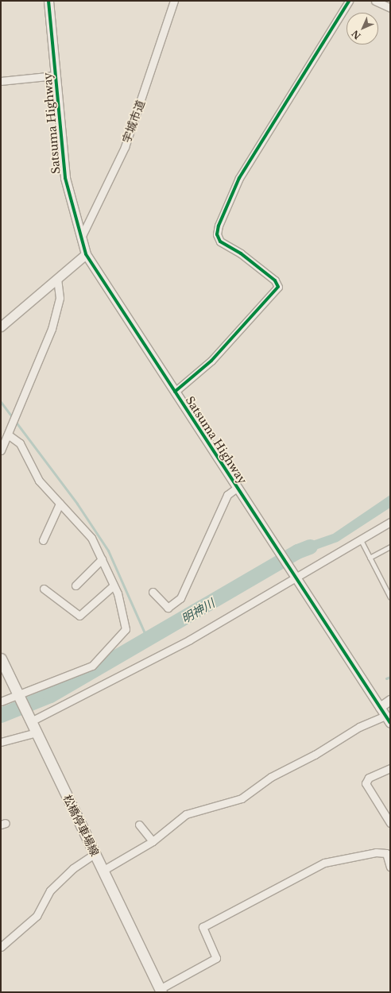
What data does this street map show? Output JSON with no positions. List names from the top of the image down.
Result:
{
  "streets": {
    "main road": ["松橋停車場線"],
    "street": ["宇城市道", "Satsuma Highway"]
  },
  "crossings": [
    ["宇城市道", "Satsuma Highway"]
  ],
  "water": ["明神川"],
  "north": "bottom left"
}
